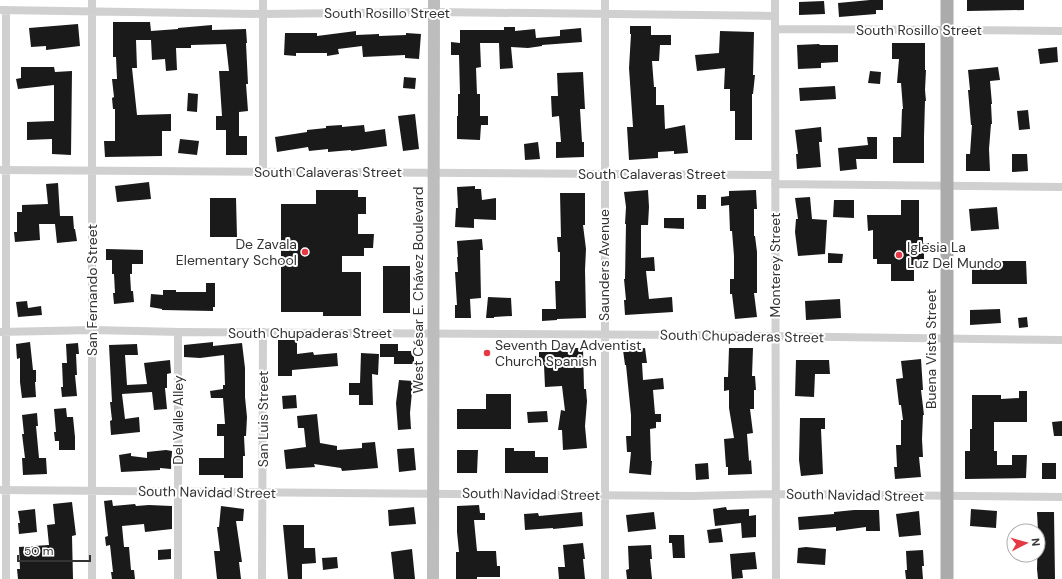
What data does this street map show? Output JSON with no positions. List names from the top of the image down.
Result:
{
  "streets": {
    "main road": ["Buena Vista Street"],
    "street": [
      "South Rosillo Street",
      "South Calaveras Street",
      "Saunders Avenue",
      "Monterey Street",
      "San Fernando Street",
      "West César E. Chávez Boulevard",
      "South Chupaderas Street",
      "San Luis Street",
      "Del Valle Alley",
      "South Navidad Street"
    ]
  },
  "crossings": [
    ["South Rosillo Street", "Saunders Avenue"],
    ["South Rosillo Street", "Monterey Street"],
    ["South Rosillo Street", "San Fernando Street"],
    ["South Rosillo Street", "West César E. Chávez Boulevard"],
    ["South Rosillo Street", "Buena Vista Street"],
    ["South Calaveras Street", "Saunders Avenue"],
    ["South Calaveras Street", "Monterey Street"],
    ["South Calaveras Street", "San Fernando Street"],
    ["South Calaveras Street", "West César E. Chávez Boulevard"],
    ["South Calaveras Street", "Buena Vista Street"],
    ["Saunders Avenue", "South Chupaderas Street"],
    ["Saunders Avenue", "South Navidad Street"],
    ["Monterey Street", "South Chupaderas Street"],
    ["Monterey Street", "South Navidad Street"],
    ["San Fernando Street", "South Chupaderas Street"],
    ["San Fernando Street", "South Navidad Street"],
    ["West César E. Chávez Boulevard", "South Chupaderas Street"],
    ["West César E. Chávez Boulevard", "South Navidad Street"],
    ["South Chupaderas Street", "Buena Vista Street"],
    ["South Chupaderas Street", "San Luis Street"],
    ["South Chupaderas Street", "Del Valle Alley"],
    ["Buena Vista Street", "South Navidad Street"],
    ["San Luis Street", "South Navidad Street"],
    ["Del Valle Alley", "South Navidad Street"]
  ],
  "places": ["De Zavala Elementary School", "Iglesia La Luz Del Mundo", "Seventh Day Adventist Church Spanish"],
  "scale_bar": "50 m",
  "north": "right"
}
